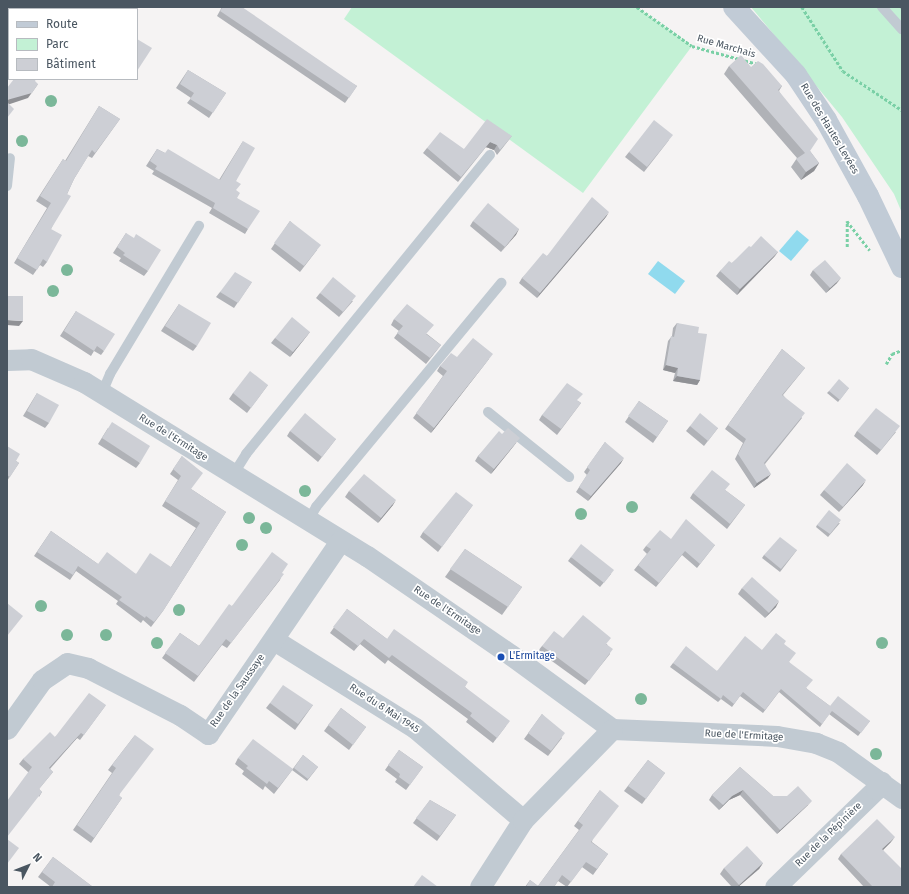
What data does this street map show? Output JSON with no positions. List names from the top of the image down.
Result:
{
  "streets": {
    "street": [
      "Rue des Hautes Levées",
      "Rue de l'Ermitage",
      "Rue de la Saussaye",
      "Rue du 8 Mai 1945",
      "Rue de la Pépinière"
    ],
    "path": ["Rue Marchais"]
  },
  "crossings": [
    ["Rue de l'Ermitage", "Rue de la Saussaye"],
    ["Rue de l'Ermitage", "Rue de la Pépinière"],
    ["Rue de la Saussaye", "Rue du 8 Mai 1945"]
  ],
  "places": ["L'Ermitage"],
  "legend": ["Route", "Parc", "Bâtiment"],
  "north": "top right"
}
